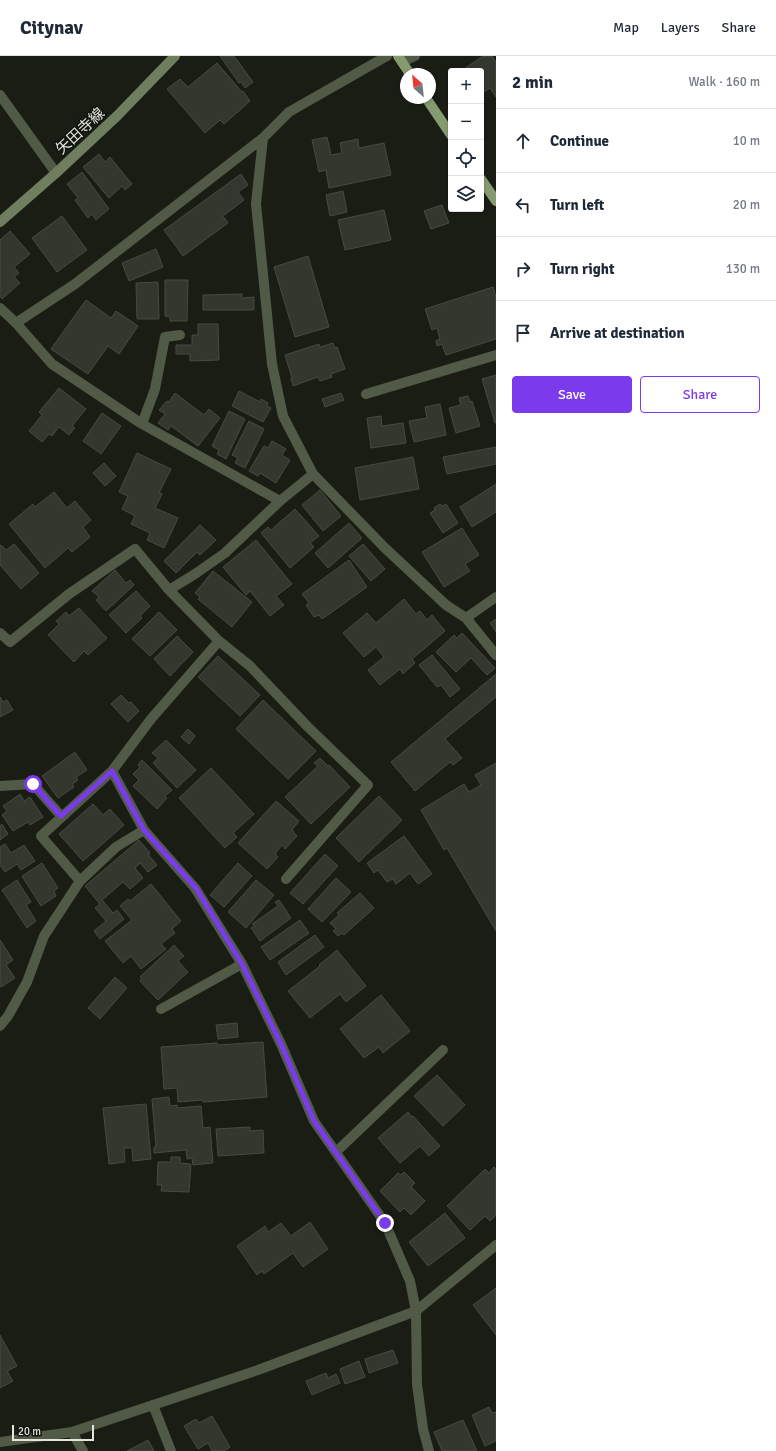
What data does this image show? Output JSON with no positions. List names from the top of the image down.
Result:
{
  "streets": {
    "main road": ["矢田寺線"]
  },
  "scale_bar": "20 m",
  "north": "top left",
  "page": {
    "header": "Citynav",
    "nav": ["Map", "Layers", "Share"],
    "heading": ["2 min", "Walk · 160 m"],
    "map_buttons": ["+", "−"],
    "list": [
      ["Continue", "10 m"],
      ["Turn left", "20 m"],
      ["Turn right", "130 m"],
      "Arrive at destination"
    ],
    "buttons": ["Save", "Share"],
    "scale": "20 m"
  }
}
